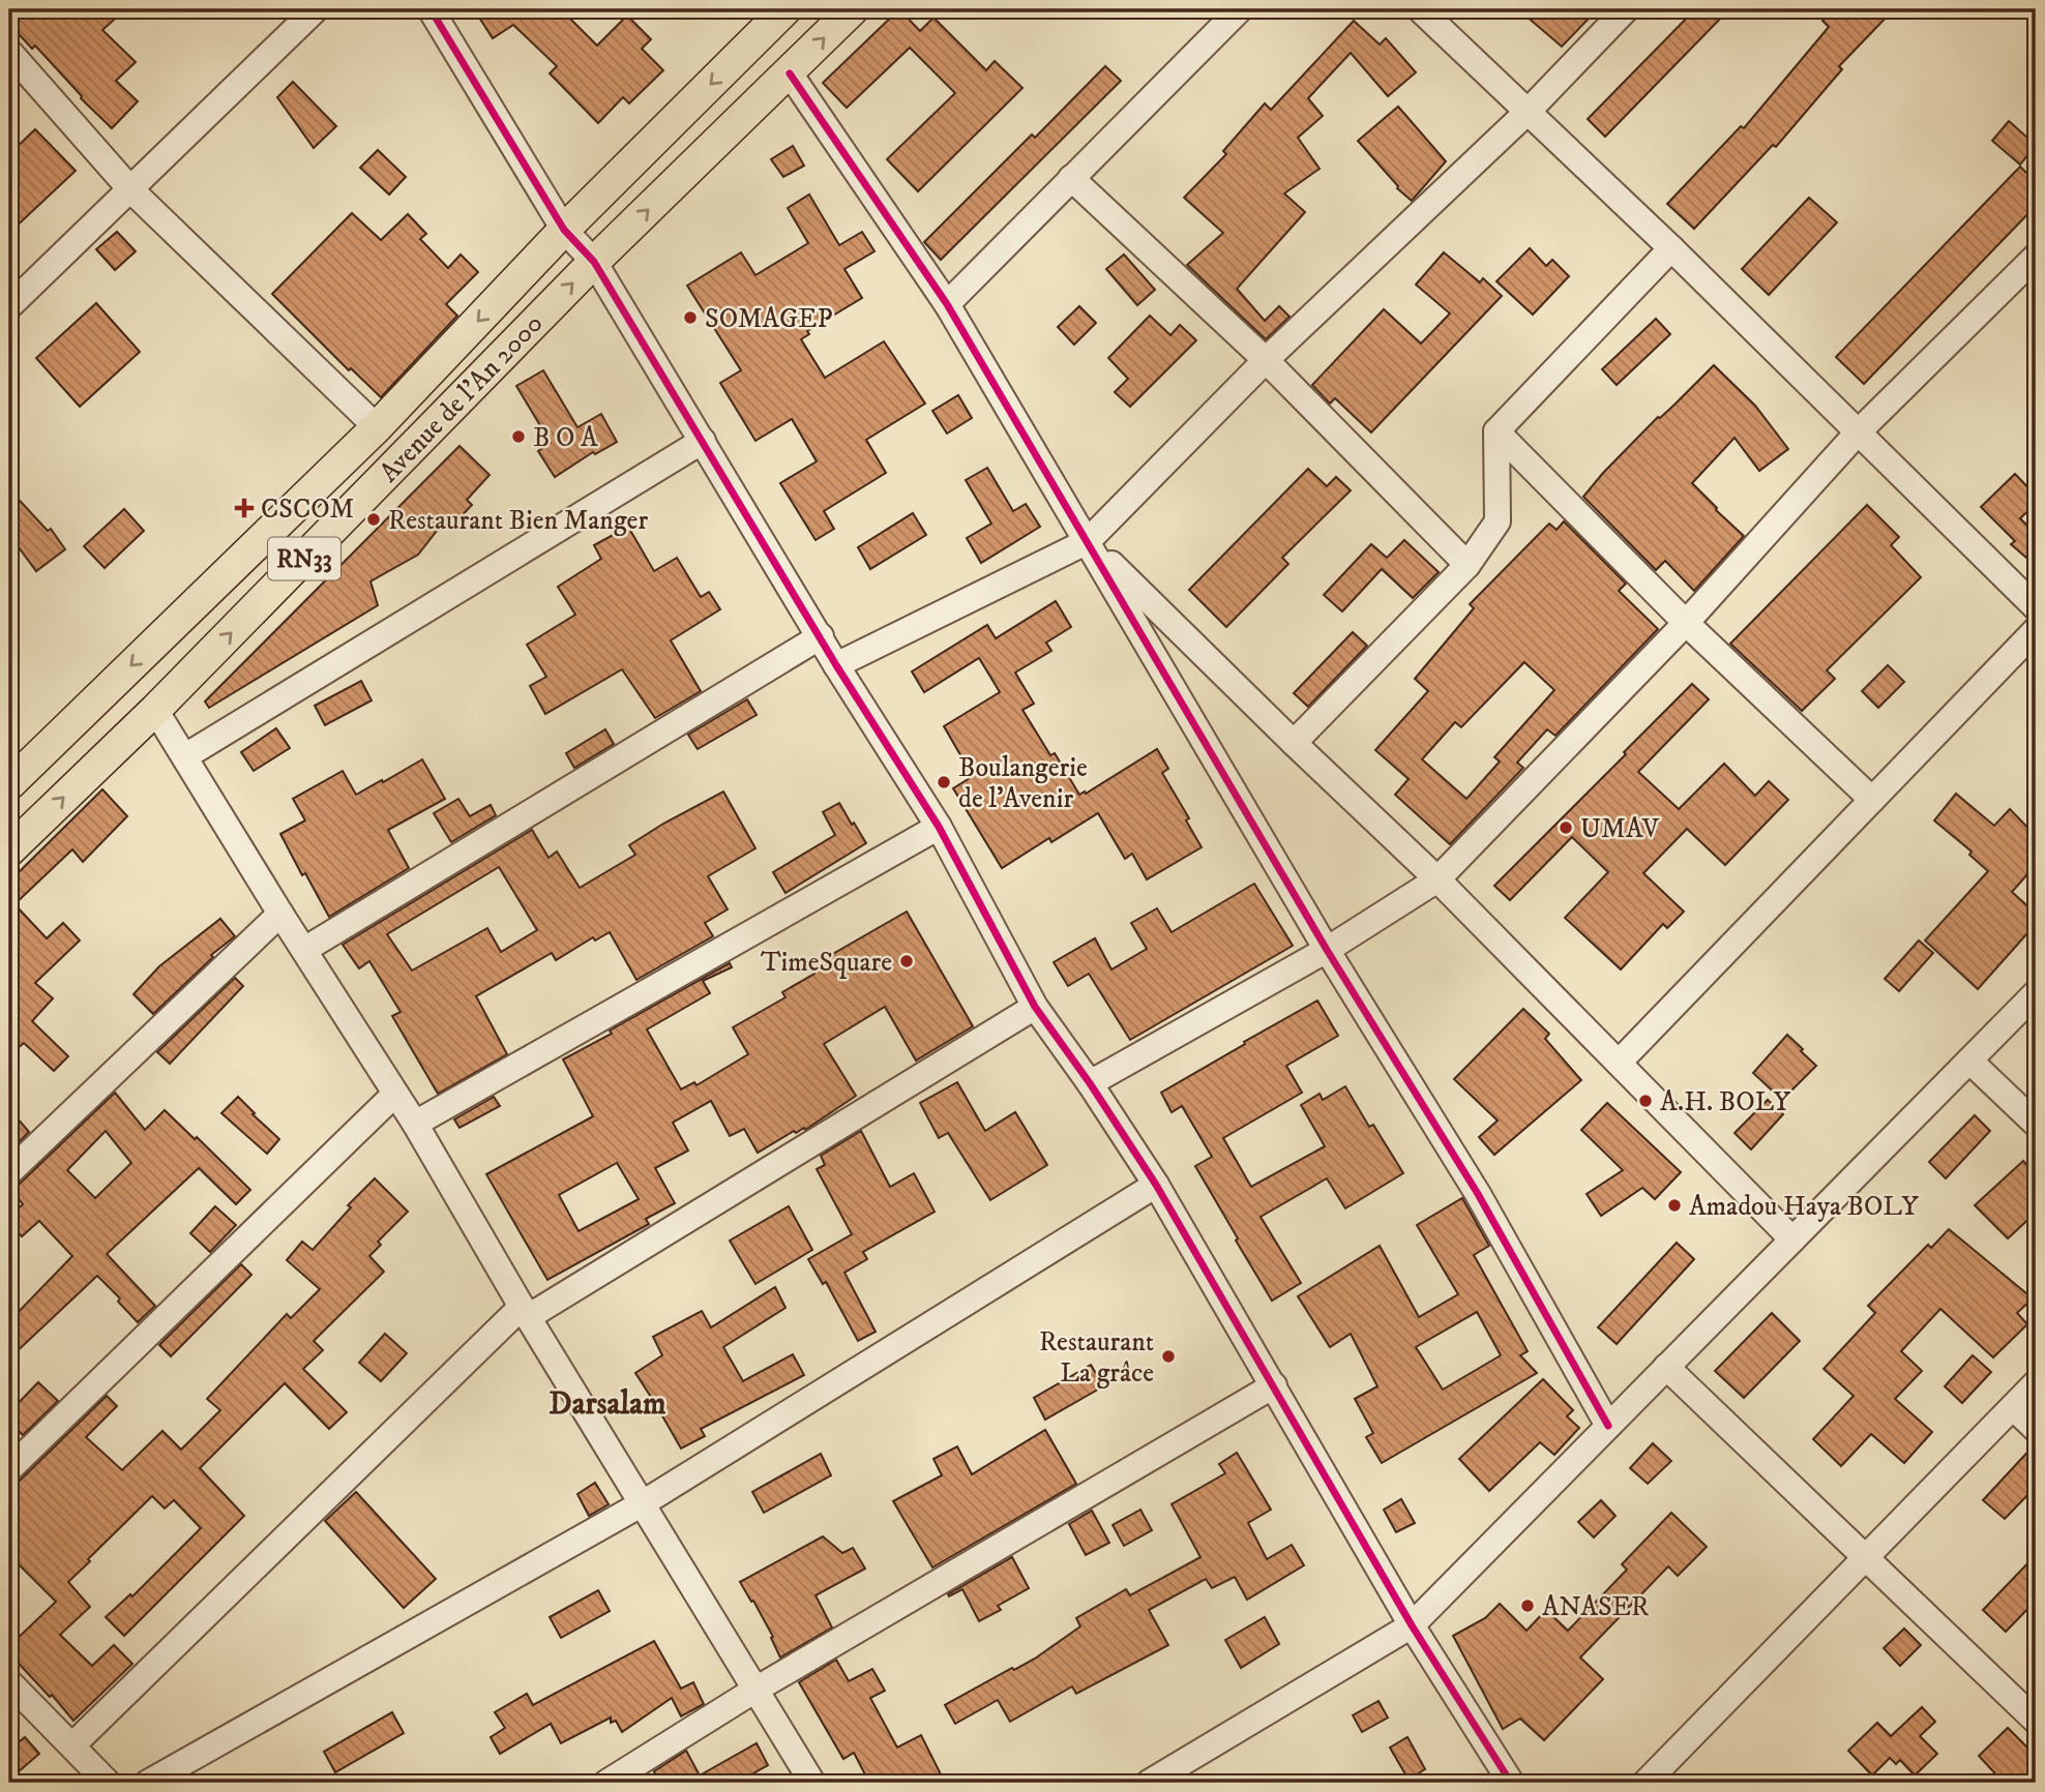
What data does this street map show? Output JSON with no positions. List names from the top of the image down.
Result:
{
  "streets": {
    "main road": ["Avenue de l'An 2000", "RN33"]
  },
  "districts": ["Darsalam"],
  "places": {
    "other": [
      "SOMAGEP",
      "B O A",
      "Restaurant Bien Manger",
      "Boulangerie de l'Avenir",
      "UMAV",
      "TimeSquare",
      "A.H. BOLY",
      "Amadou Haya BOLY",
      "Restaurant La grâce",
      "ANASER"
    ],
    "health": ["CSCOM"]
  }
}
